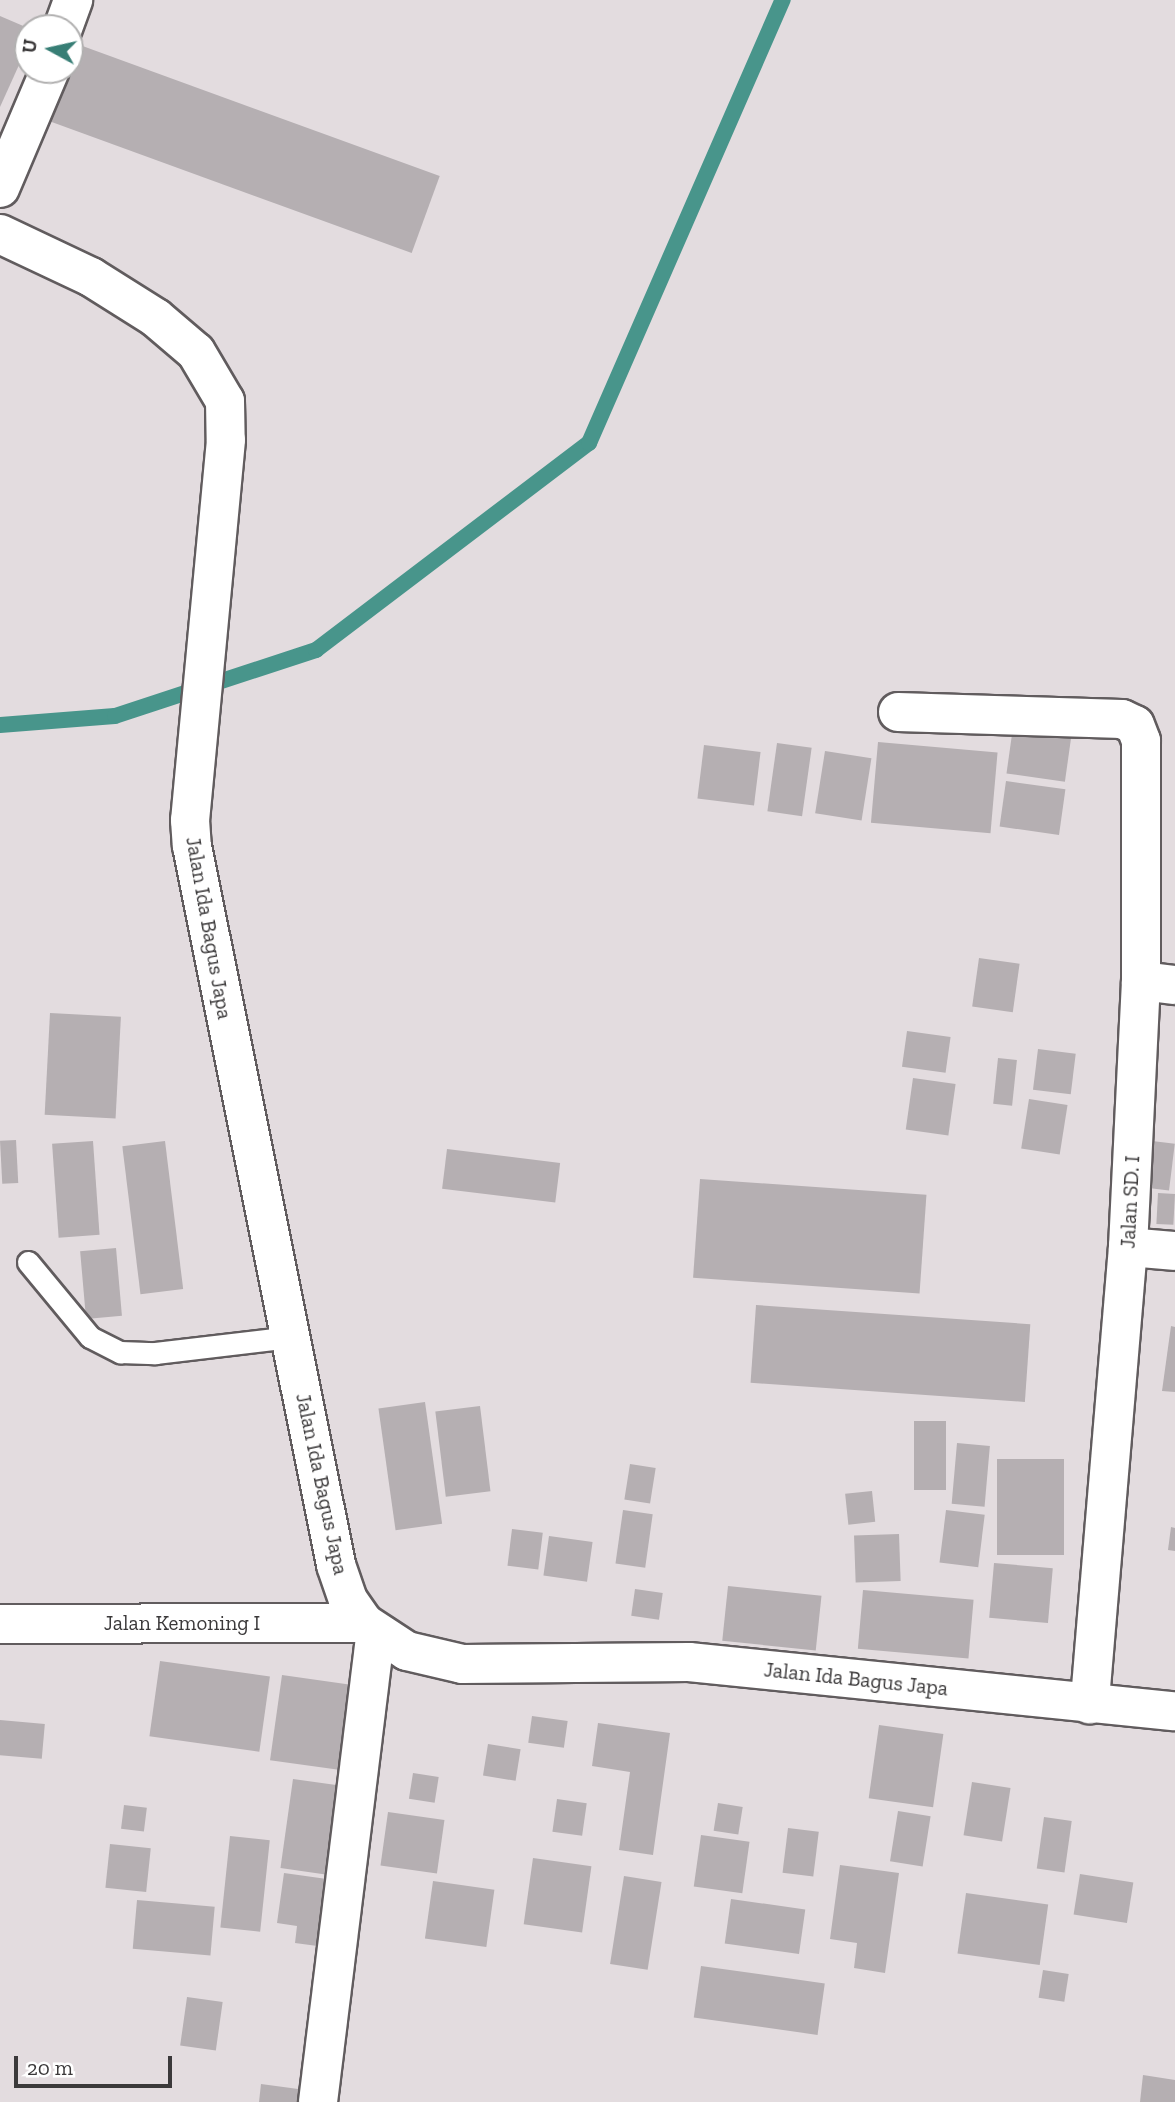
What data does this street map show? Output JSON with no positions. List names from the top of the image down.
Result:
{
  "streets": {
    "street": ["Jalan Ida Bagus Japa", "Jalan SD. I", "Jalan Kemoning I"]
  },
  "crossings": [
    ["Jalan Ida Bagus Japa", "Jalan SD. I"],
    ["Jalan Ida Bagus Japa", "Jalan Kemoning I"]
  ],
  "scale_bar": "20 m",
  "north": "left"
}
